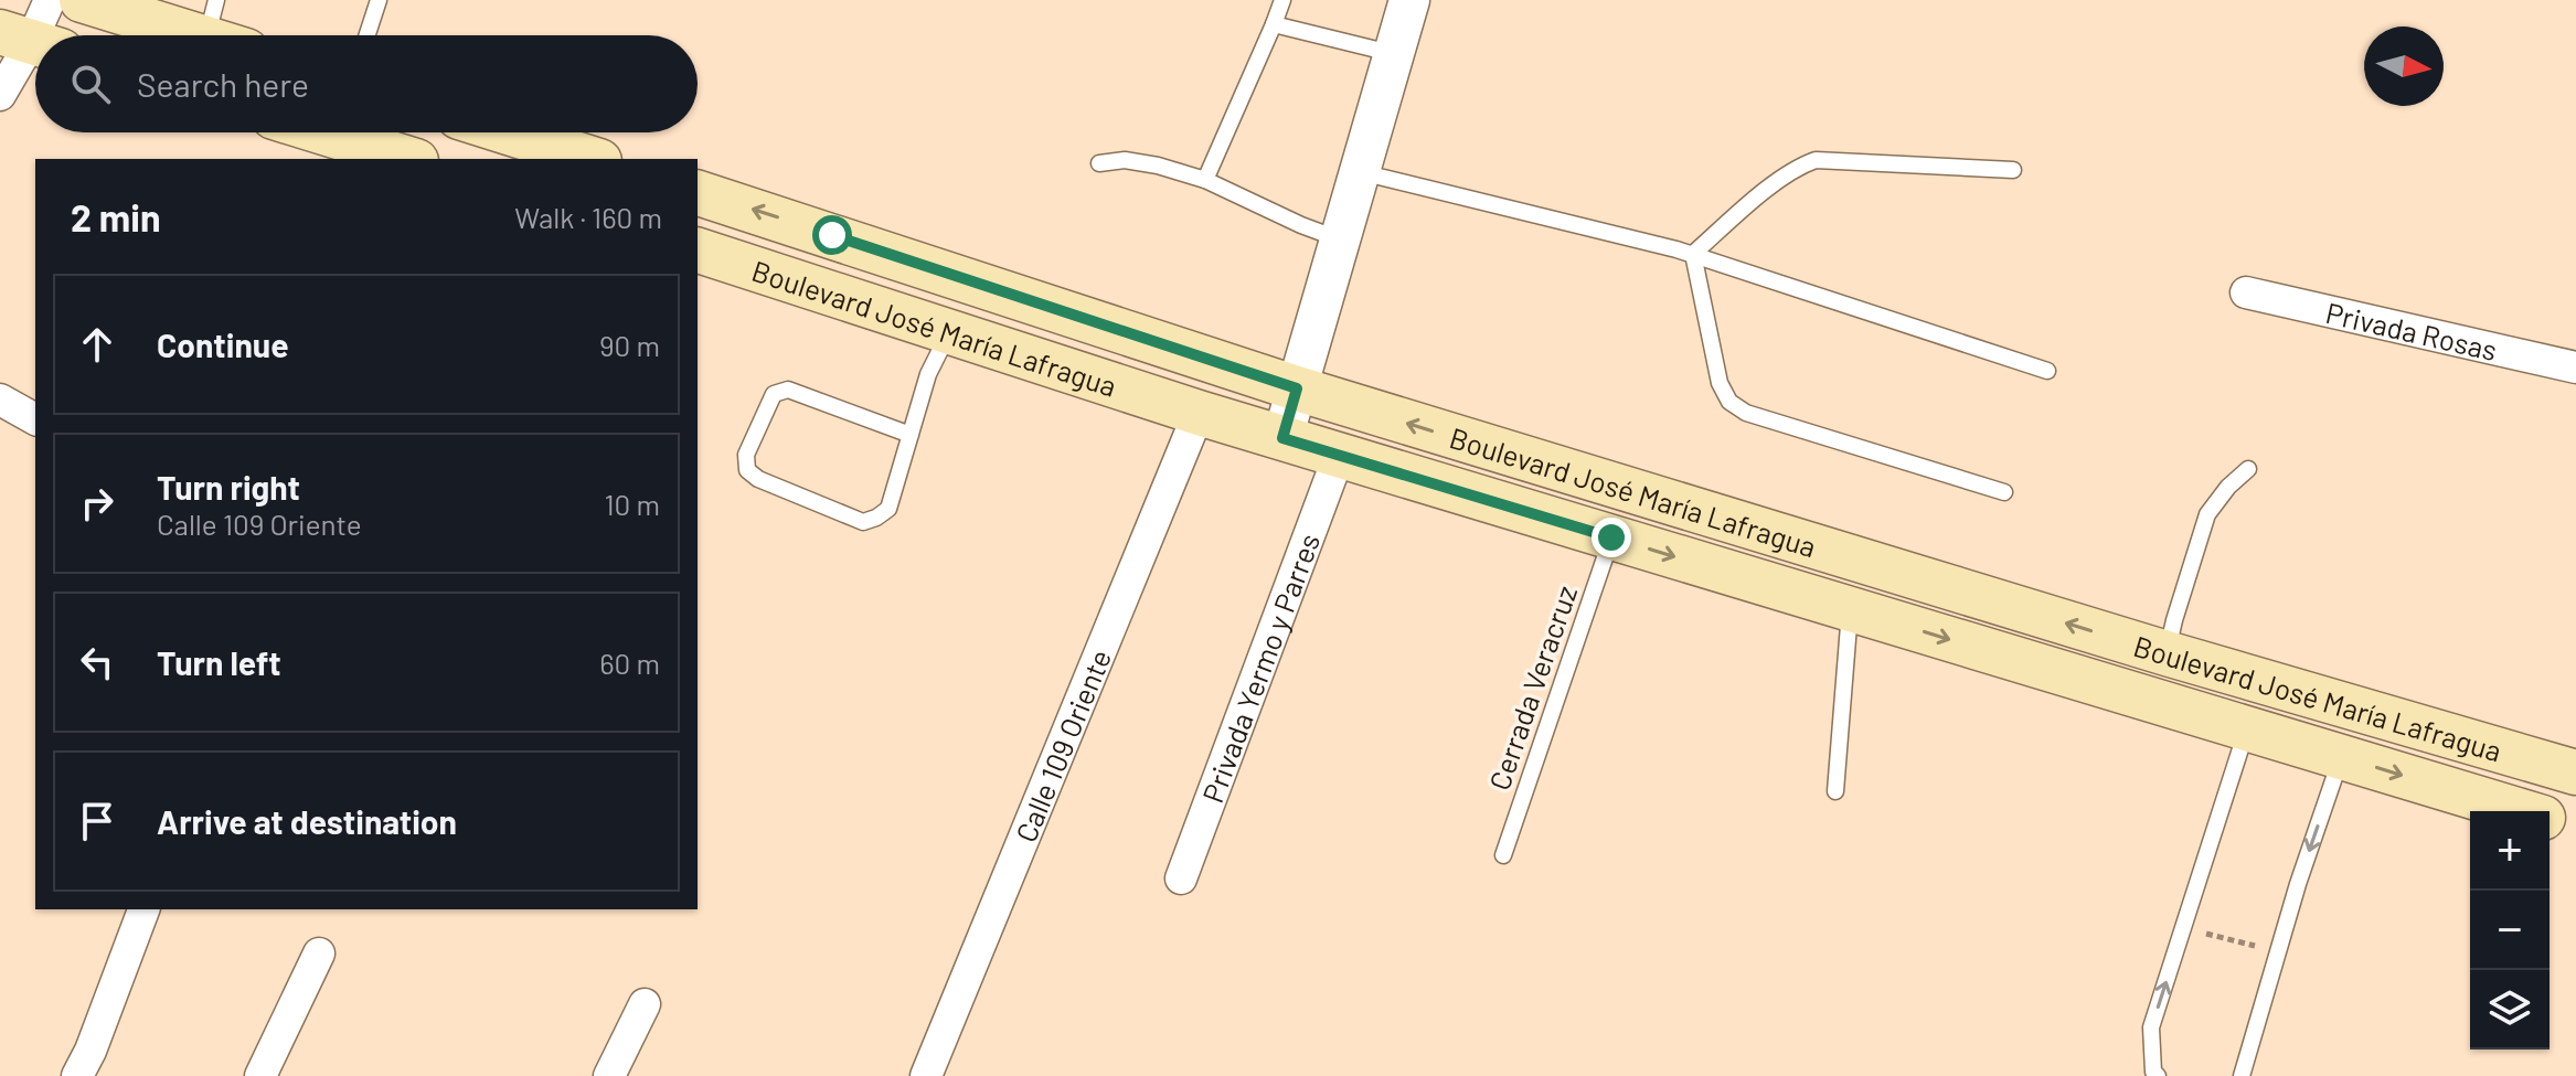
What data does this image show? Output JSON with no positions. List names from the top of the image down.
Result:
{
  "streets": {
    "main road": ["Boulevard José María Lafragua"],
    "street": ["Privada Rosas", "Privada Yermo y Parres", "Calle 109 Oriente"],
    "lane": ["Cerrada Veracruz"]
  },
  "crossings": [
    ["Boulevard José María Lafragua", "Privada Yermo y Parres"],
    ["Boulevard José María Lafragua", "Cerrada Veracruz"],
    ["Boulevard José María Lafragua", "Calle 109 Oriente"]
  ],
  "north": "right",
  "page": {
    "search": "Search here",
    "heading": ["2 min", "Walk · 160 m"],
    "list": [
      ["Continue", "90 m"],
      ["Turn right", "Calle 109 Oriente", "10 m"],
      ["Turn left", "60 m"],
      "Arrive at destination"
    ],
    "map_buttons": ["+", "−"]
  }
}
